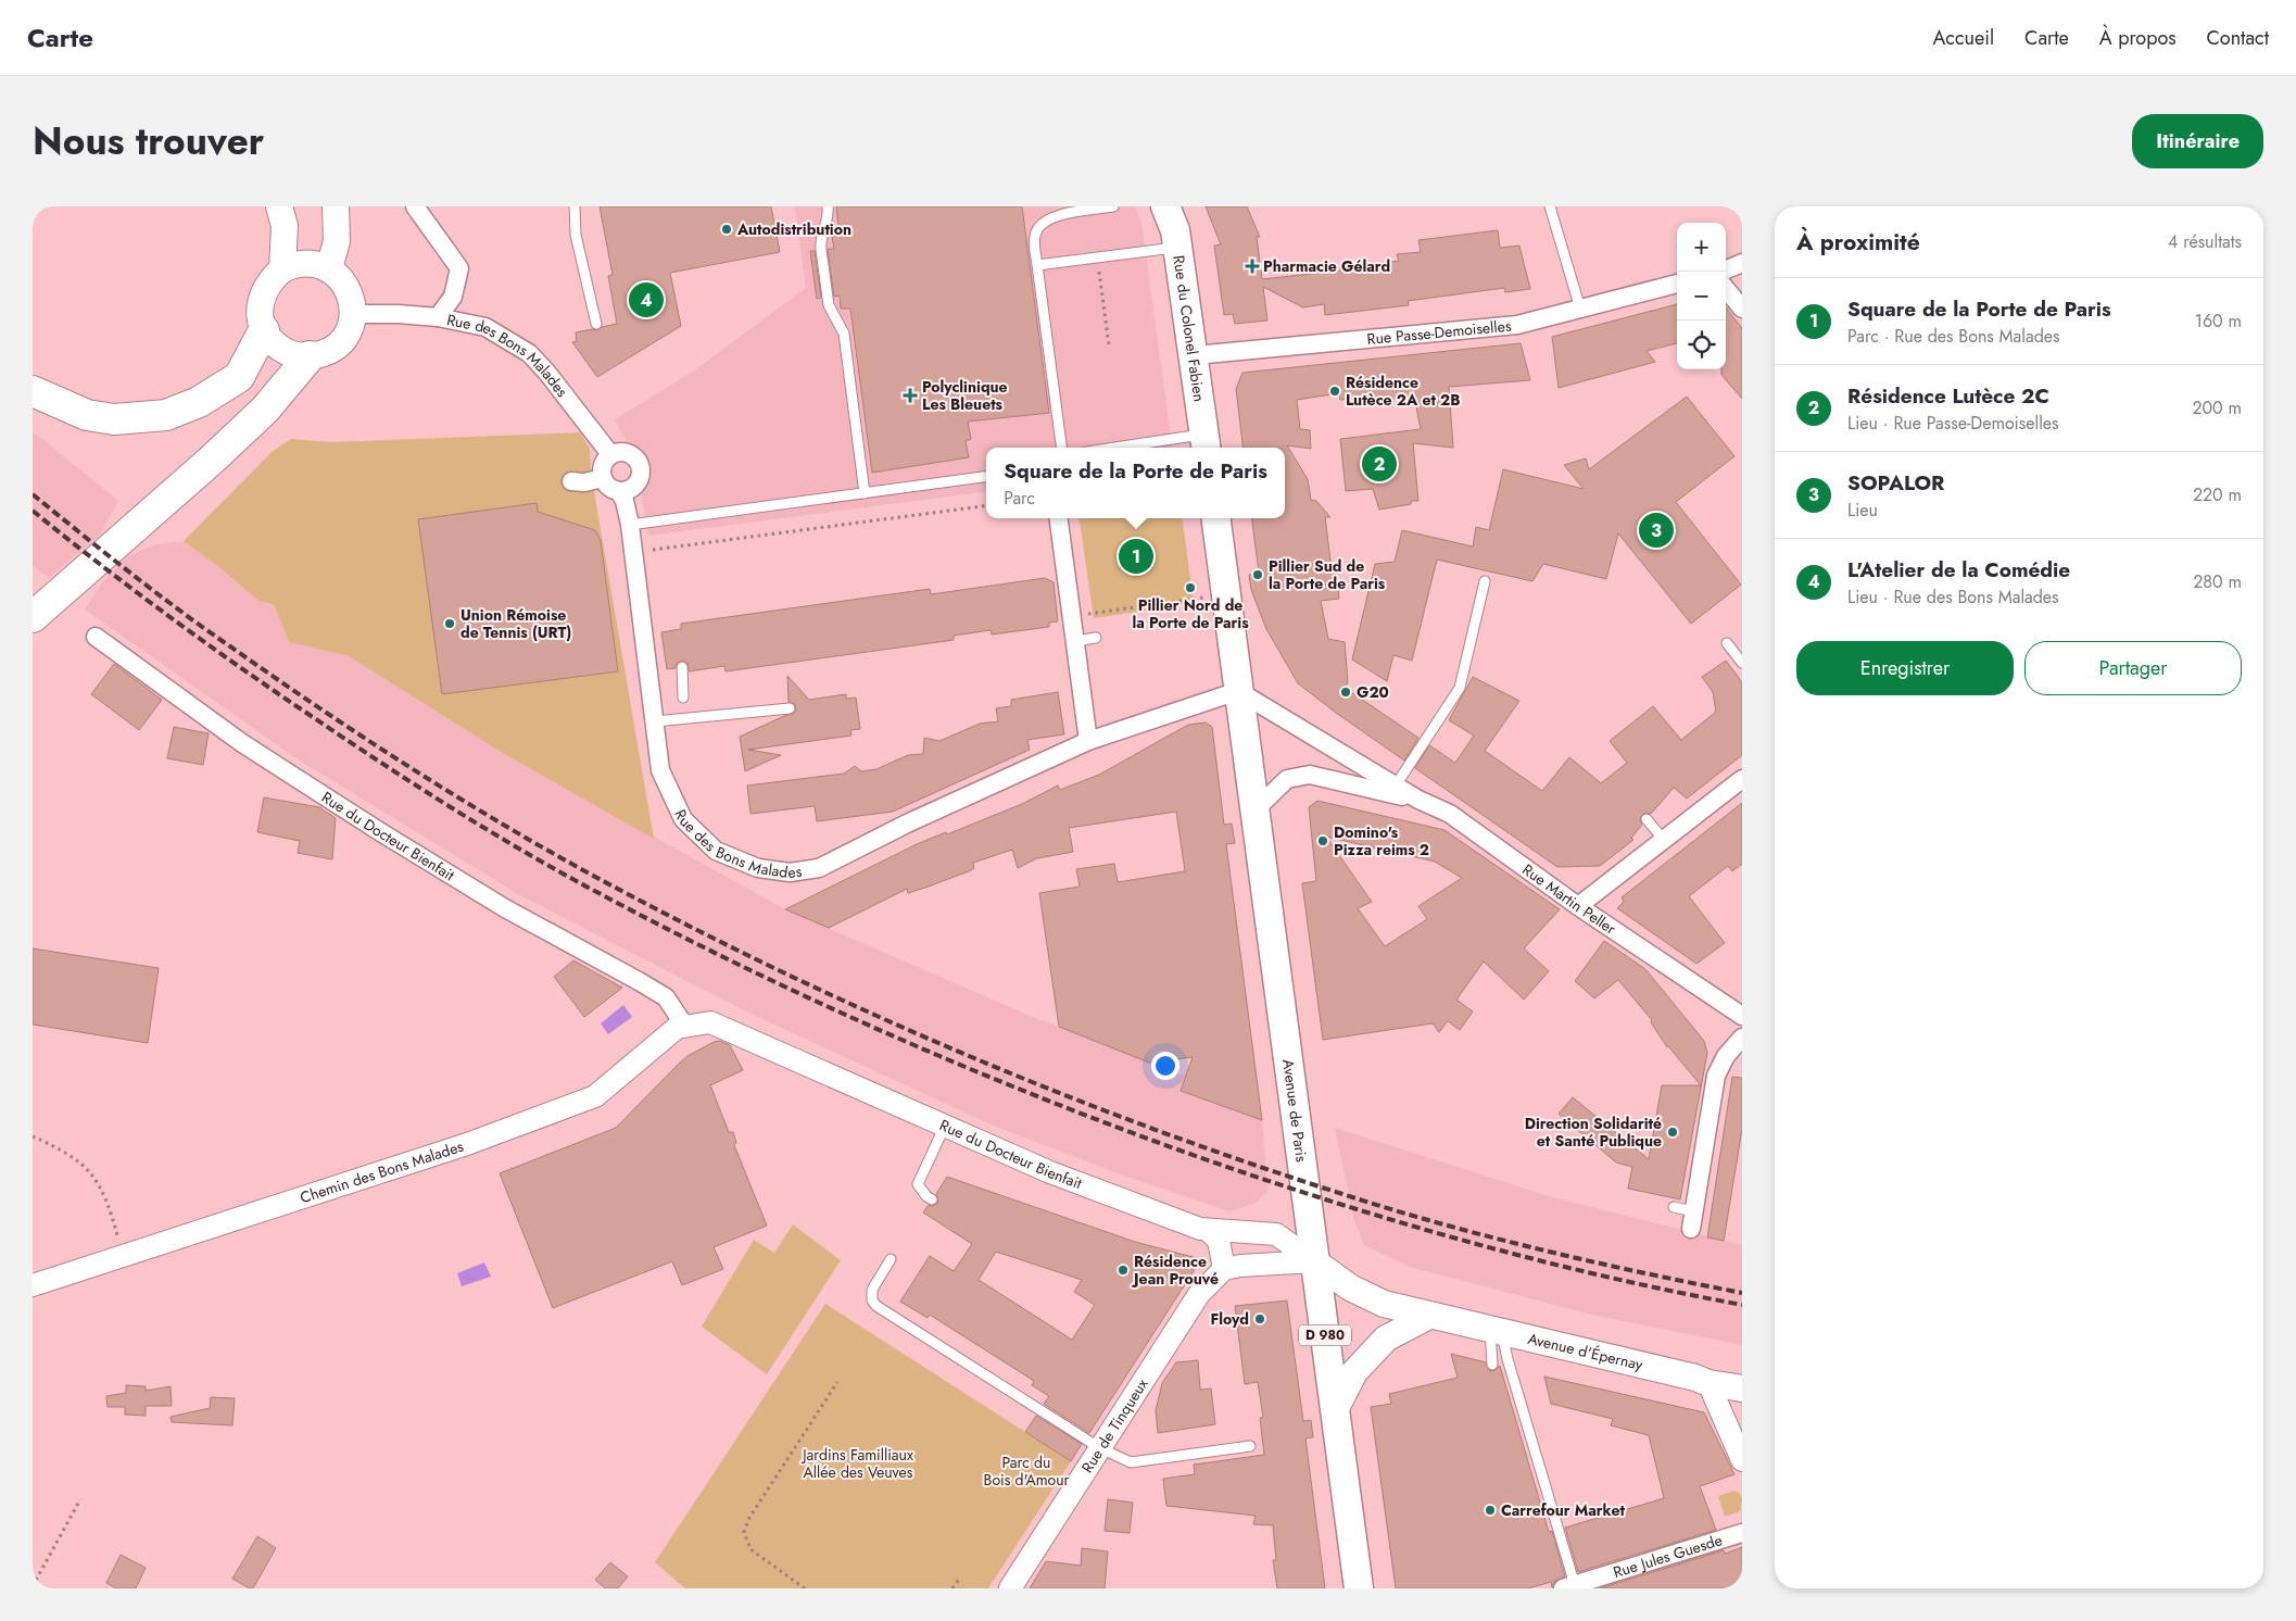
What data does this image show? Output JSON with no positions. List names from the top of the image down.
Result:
{
  "streets": {
    "main road": [
      "Rue du Colonel Fabien",
      "Avenue de Paris",
      "D 980",
      "Avenue d'Épernay"
    ],
    "street": [
      "Rue Passe-Demoiselles",
      "Rue des Bons Malades",
      "Rue du Docteur Bienfait",
      "Rue Martin Peller",
      "Chemin des Bons Malades",
      "Rue de Tinqueux",
      "Rue Jules Guesde"
    ]
  },
  "crossings": [
    ["Rue du Colonel Fabien", "Rue Passe-Demoiselles"],
    ["Rue des Bons Malades", "Rue Martin Peller"],
    ["Rue des Bons Malades", "Avenue de Paris"],
    ["Rue du Docteur Bienfait", "Avenue de Paris"],
    ["Rue du Docteur Bienfait", "Chemin des Bons Malades"],
    ["Rue du Docteur Bienfait", "Avenue d'Épernay"],
    ["Rue Martin Peller", "Avenue de Paris"],
    ["Avenue de Paris", "Avenue d'Épernay"]
  ],
  "parks": ["Jardins Familliaux Allée des Veuves", "Parc du Bois d'Amour"],
  "places": {
    "other": [
      "Autodistribution",
      "Résidence Lutèce 2A et 2B",
      "Pillier Sud de la Porte de Paris",
      "Pillier Nord de la Porte de Paris",
      "Union Rémoise de Tennis (URT)",
      "G20",
      "Domino's Pizza reims 2",
      "Direction Solidarité et Santé Publique",
      "Résidence Jean Prouvé",
      "Floyd",
      "Carrefour Market"
    ],
    "health": ["Pharmacie Gélard", "Polyclinique Les Bleuets"]
  },
  "page": {
    "header": "Carte",
    "nav": [
      "Accueil",
      "Carte",
      "À propos",
      "Contact"
    ],
    "title": "Nous trouver",
    "buttons": [
      "Itinéraire",
      ["Enregistrer", "Partager"]
    ],
    "heading": ["À proximité", "4 résultats"],
    "map_buttons": ["+", "−"],
    "list": [
      {
        "mark": "1",
        "name": "Square de la Porte de Paris",
        "note": "Parc · Rue des Bons Malades",
        "value": "160 m"
      },
      {
        "mark": "2",
        "name": "Résidence Lutèce 2C",
        "note": "Lieu · Rue Passe-Demoiselles",
        "value": "200 m"
      },
      {
        "mark": "3",
        "name": "SOPALOR",
        "note": "Lieu",
        "value": "220 m"
      },
      {
        "mark": "4",
        "name": "L'Atelier de la Comédie",
        "note": "Lieu · Rue des Bons Malades",
        "value": "280 m"
      }
    ],
    "pins": [
      "4",
      "2",
      "3",
      "1"
    ],
    "popup": ["Square de la Porte de Paris", "Parc"]
  }
}
